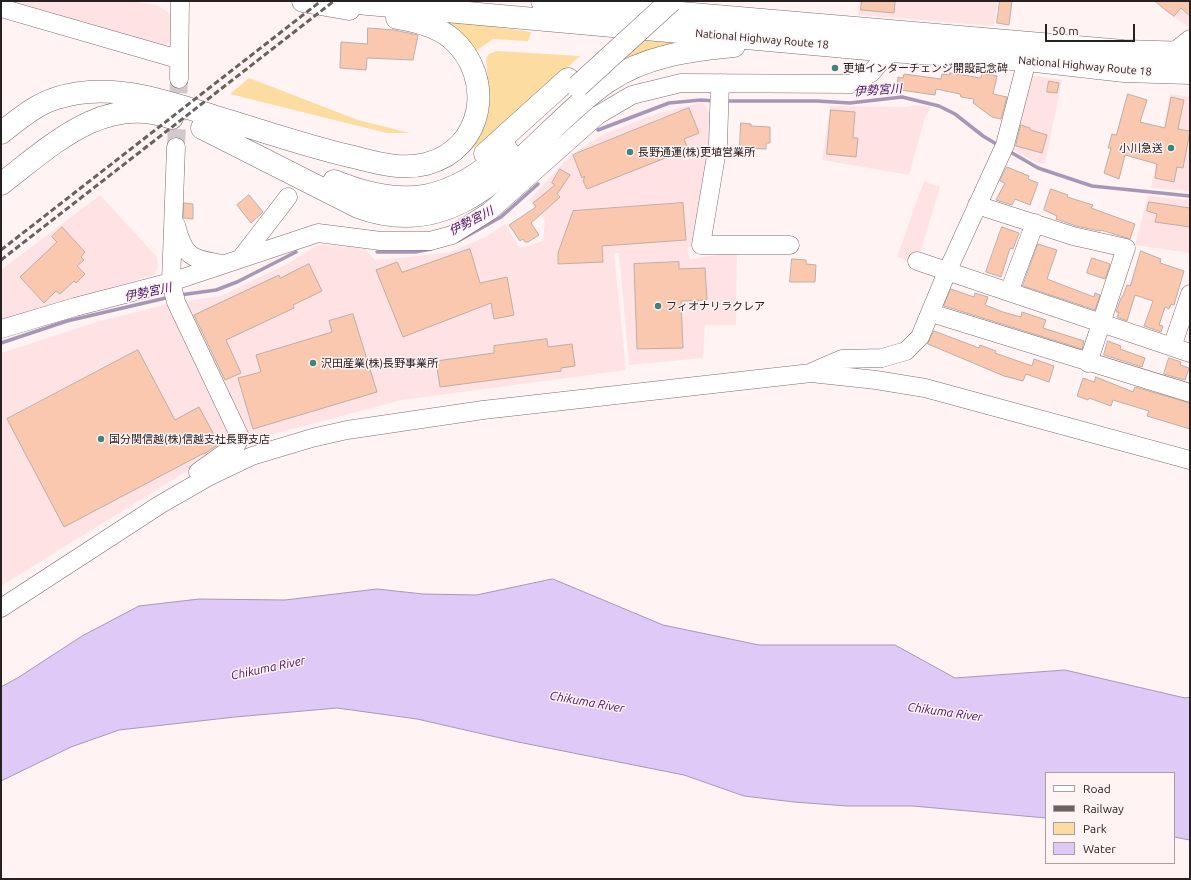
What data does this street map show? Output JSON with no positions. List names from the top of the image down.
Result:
{
  "streets": {
    "highway": ["National Highway Route 18"]
  },
  "water": ["伊勢宮川", "Chikuma River"],
  "places": [
    "更埴インターチェンジ開設記念碑",
    "小川急送",
    "長野通運(株)更埴営業所",
    "フィオナリラクレア",
    "沢田産業(株)長野事業所",
    "国分関信越(株)信越支社長野支店"
  ],
  "legend": [
    "Road",
    "Railway",
    "Park",
    "Water"
  ],
  "scale_bar": "50 m"
}
